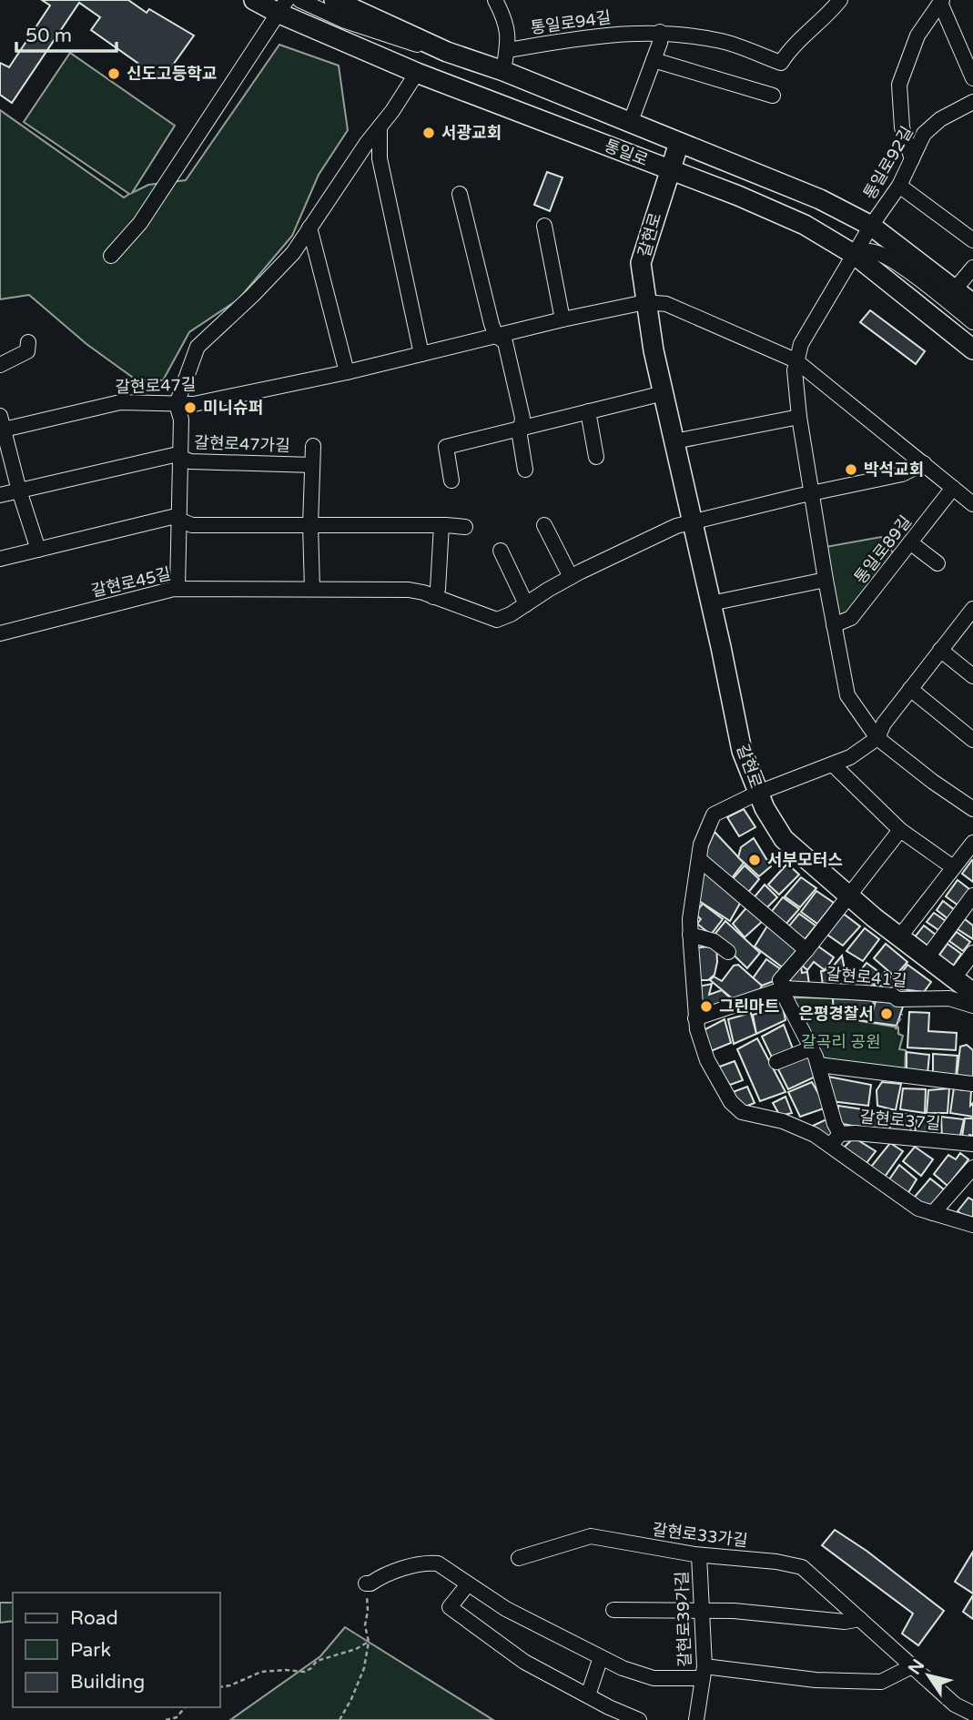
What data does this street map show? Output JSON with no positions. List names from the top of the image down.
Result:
{
  "streets": {
    "main road": ["통일로", "갈현로"],
    "street": [
      "통일로94길",
      "통일로92길",
      "갈현로47길",
      "갈현로47가길",
      "통일로89길",
      "갈현로45길",
      "갈현로41길",
      "갈현로37길",
      "갈현로33가길",
      "갈현로39가길"
    ]
  },
  "crossings": [
    ["통일로94길", "통일로"],
    ["통일로", "통일로92길"],
    ["통일로", "갈현로"],
    ["갈현로", "갈현로47길"],
    ["갈현로", "갈현로45길"],
    ["갈현로", "갈현로41길"],
    ["갈현로33가길", "갈현로39가길"]
  ],
  "parks": ["갈곡리 공원"],
  "places": [
    "신도고등학교",
    "서광교회",
    "미니슈퍼",
    "박석교회",
    "서부모터스",
    "그린마트",
    "은평경찰서"
  ],
  "legend": ["Road", "Park", "Building"],
  "scale_bar": "50 m",
  "north": "top left"
}
